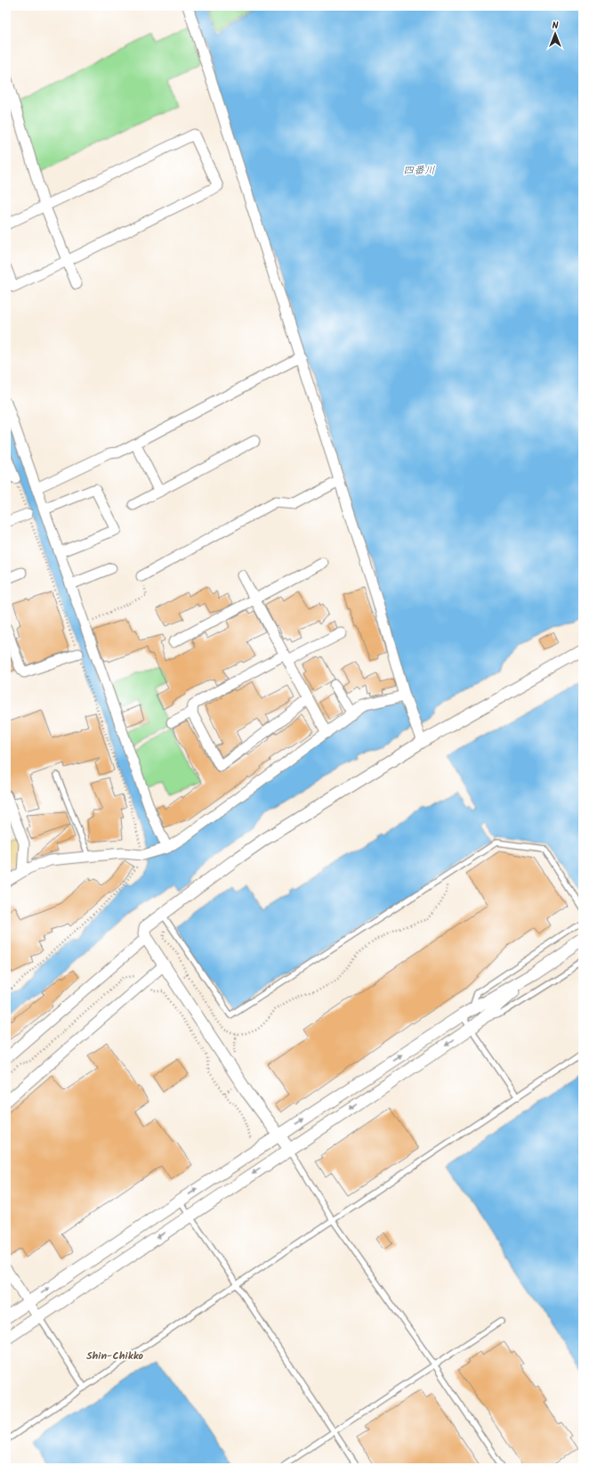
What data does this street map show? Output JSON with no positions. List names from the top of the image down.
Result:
{
  "districts": ["Shin-Chikko"],
  "water": ["四番川"],
  "north": "top"
}
